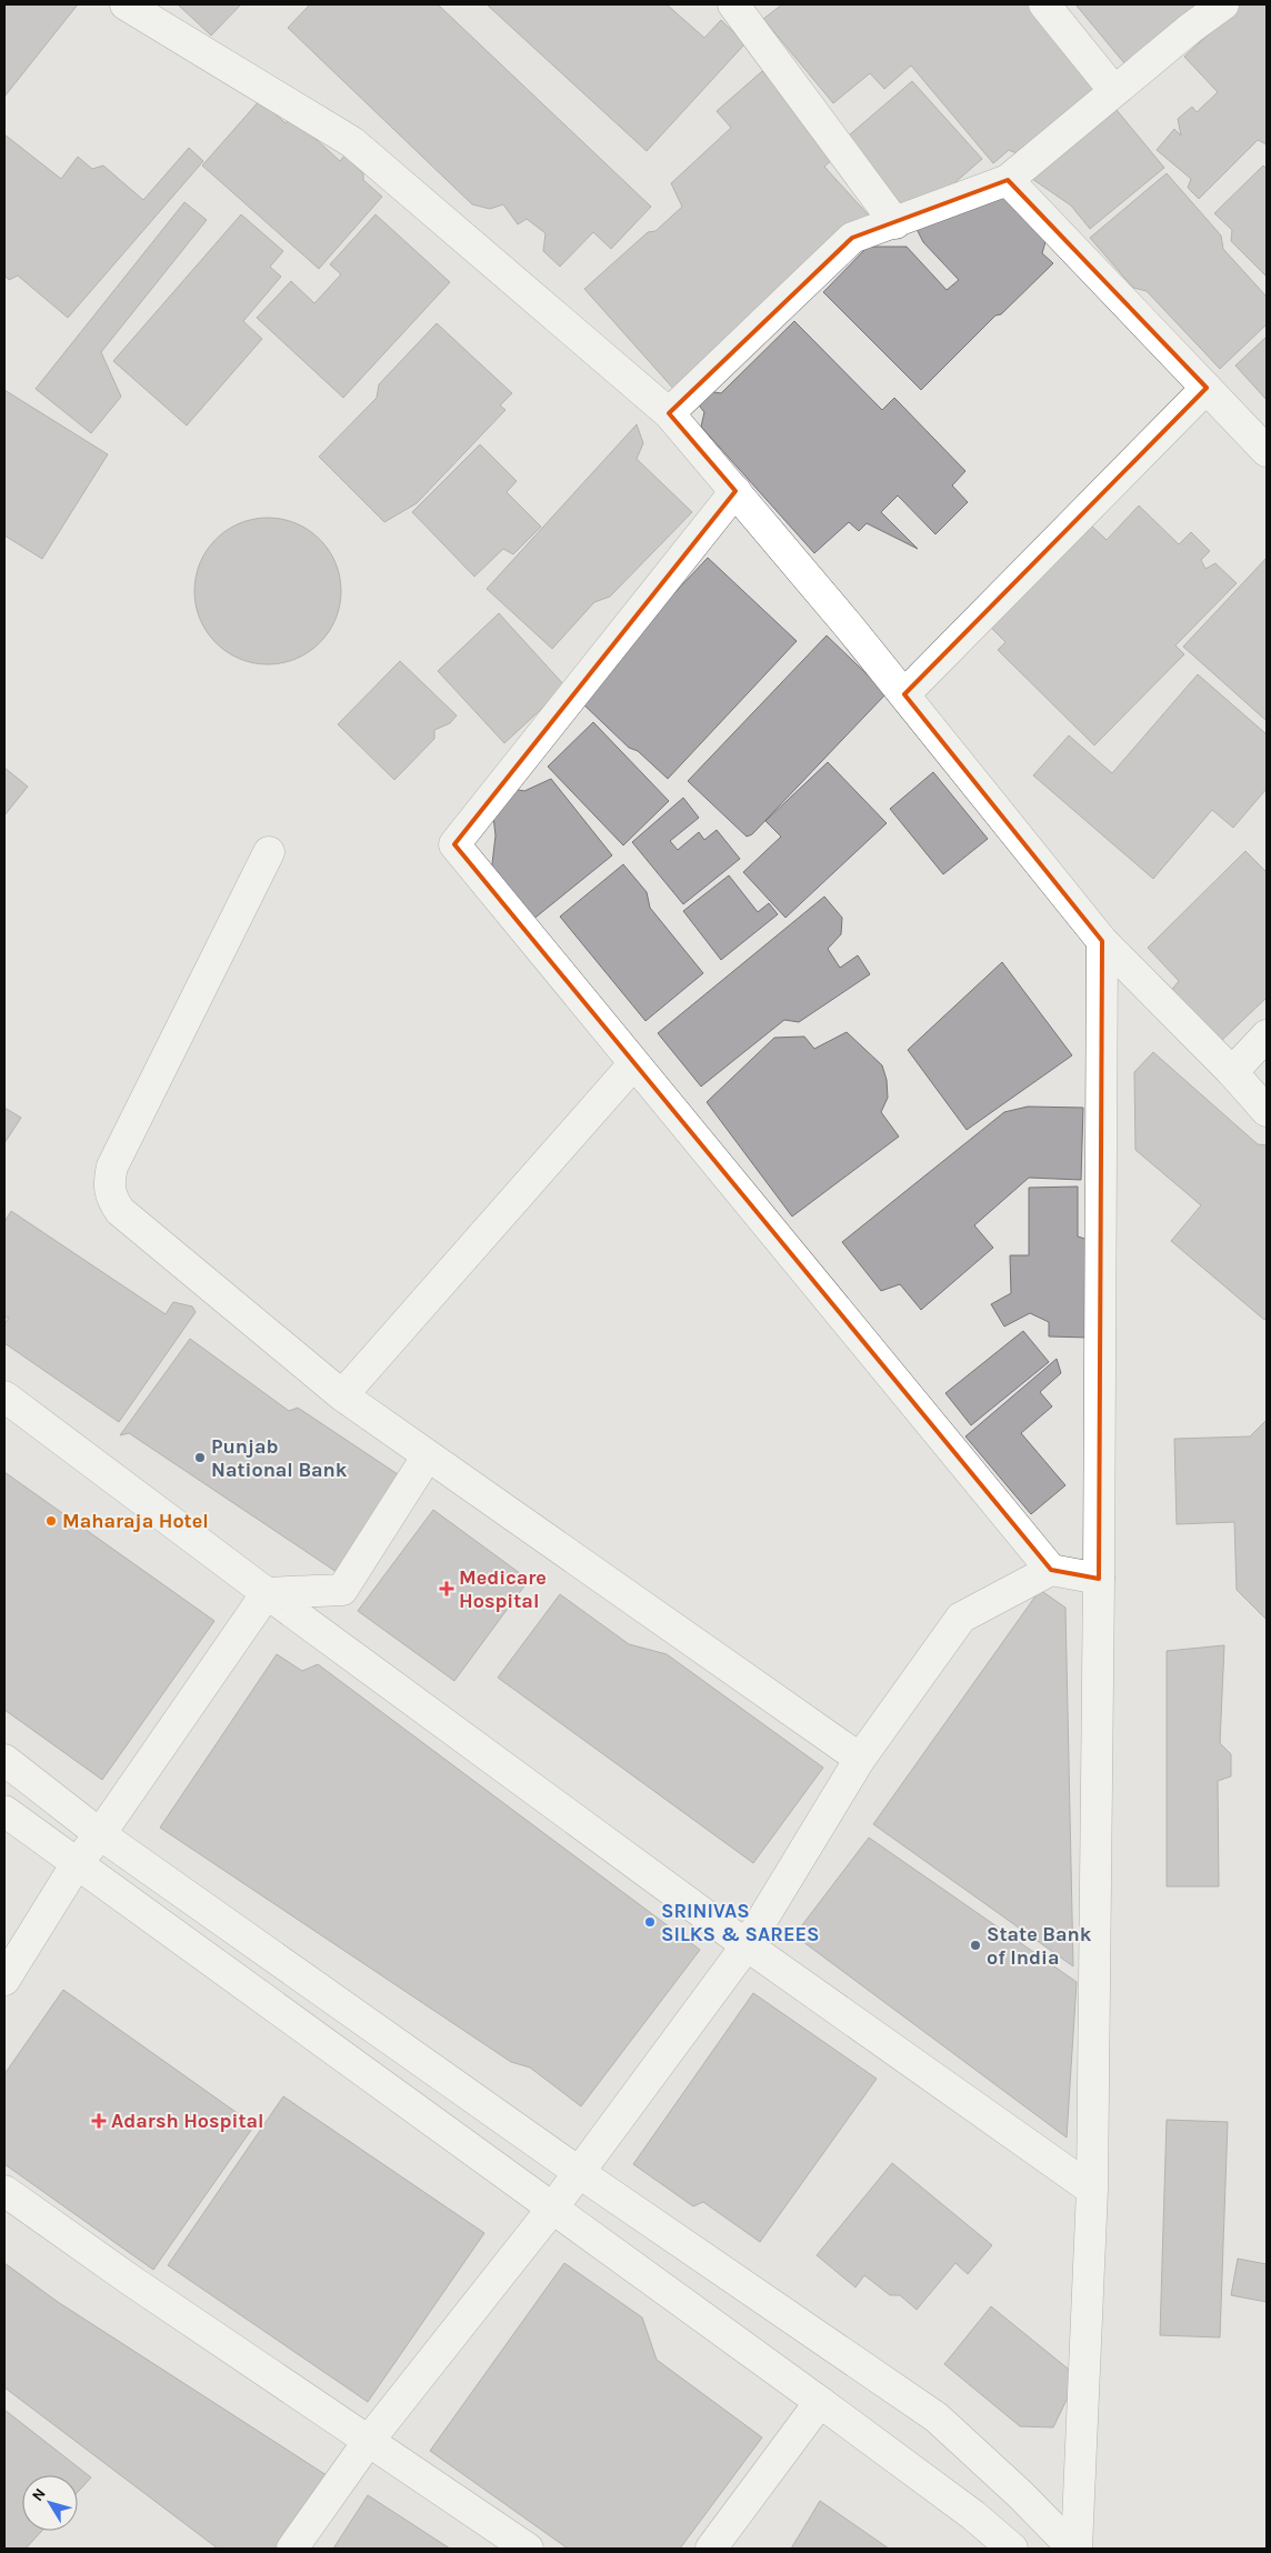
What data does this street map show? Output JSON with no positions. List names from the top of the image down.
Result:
{
  "places": {
    "other": [
      "Punjab National Bank",
      "Maharaja Hotel",
      "SRINIVAS SILKS & SAREES",
      "State Bank of India"
    ],
    "health": ["Medicare Hospital", "Adarsh Hospital"]
  },
  "north": "top left"
}
